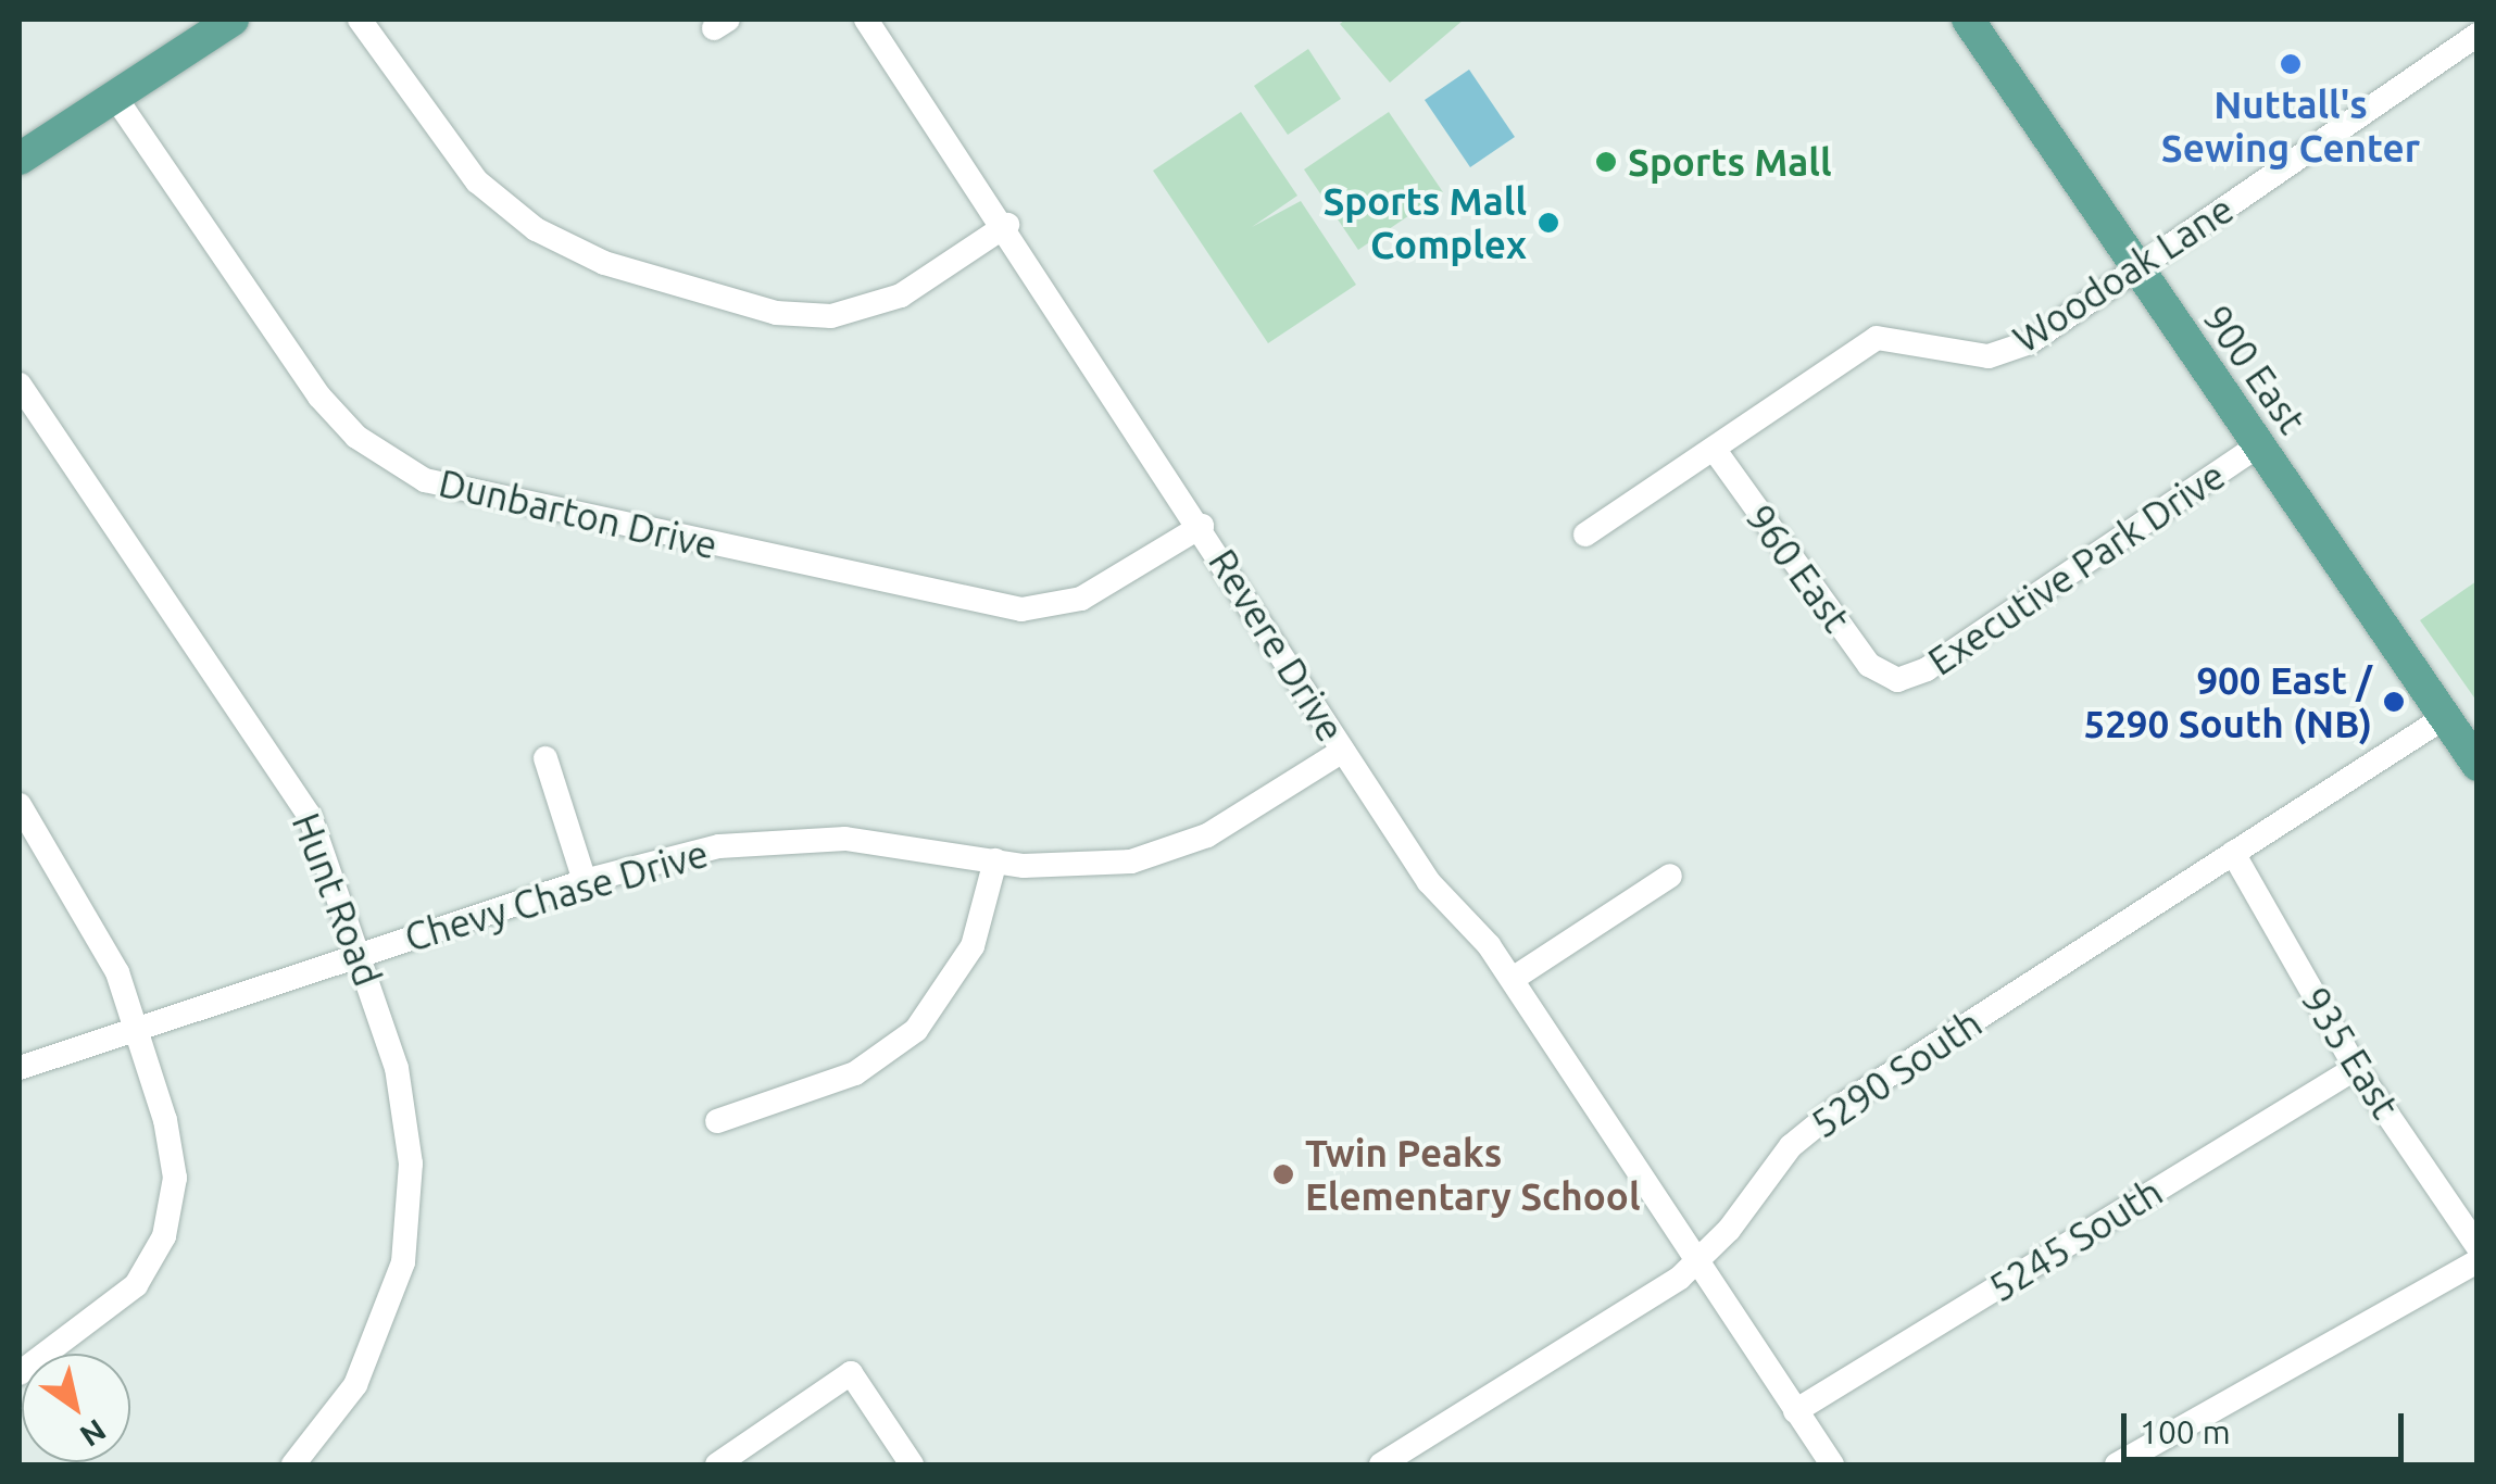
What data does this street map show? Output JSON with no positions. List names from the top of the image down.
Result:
{
  "streets": {
    "main road": ["900 East"],
    "street": [
      "Woodoak Lane",
      "Dunbarton Drive",
      "960 East",
      "Executive Park Drive",
      "Revere Drive",
      "Chevy Chase Drive",
      "Hunt Road",
      "935 East",
      "5290 South",
      "5245 South"
    ]
  },
  "crossings": [
    ["Woodoak Lane", "900 East"],
    ["Woodoak Lane", "960 East"],
    ["900 East", "Executive Park Drive"],
    ["900 East", "5290 South"],
    ["Dunbarton Drive", "Revere Drive"],
    ["960 East", "Executive Park Drive"],
    ["Revere Drive", "Chevy Chase Drive"],
    ["Revere Drive", "5290 South"],
    ["Revere Drive", "5245 South"],
    ["Chevy Chase Drive", "Hunt Road"],
    ["935 East", "5290 South"],
    ["935 East", "5245 South"]
  ],
  "places": [
    "Nuttall's Sewing Center",
    "Sports Mall",
    "Sports Mall Complex",
    "900 East / 5290 South (NB)",
    "Twin Peaks Elementary School"
  ],
  "scale_bar": "100 m",
  "north": "bottom right"
}
